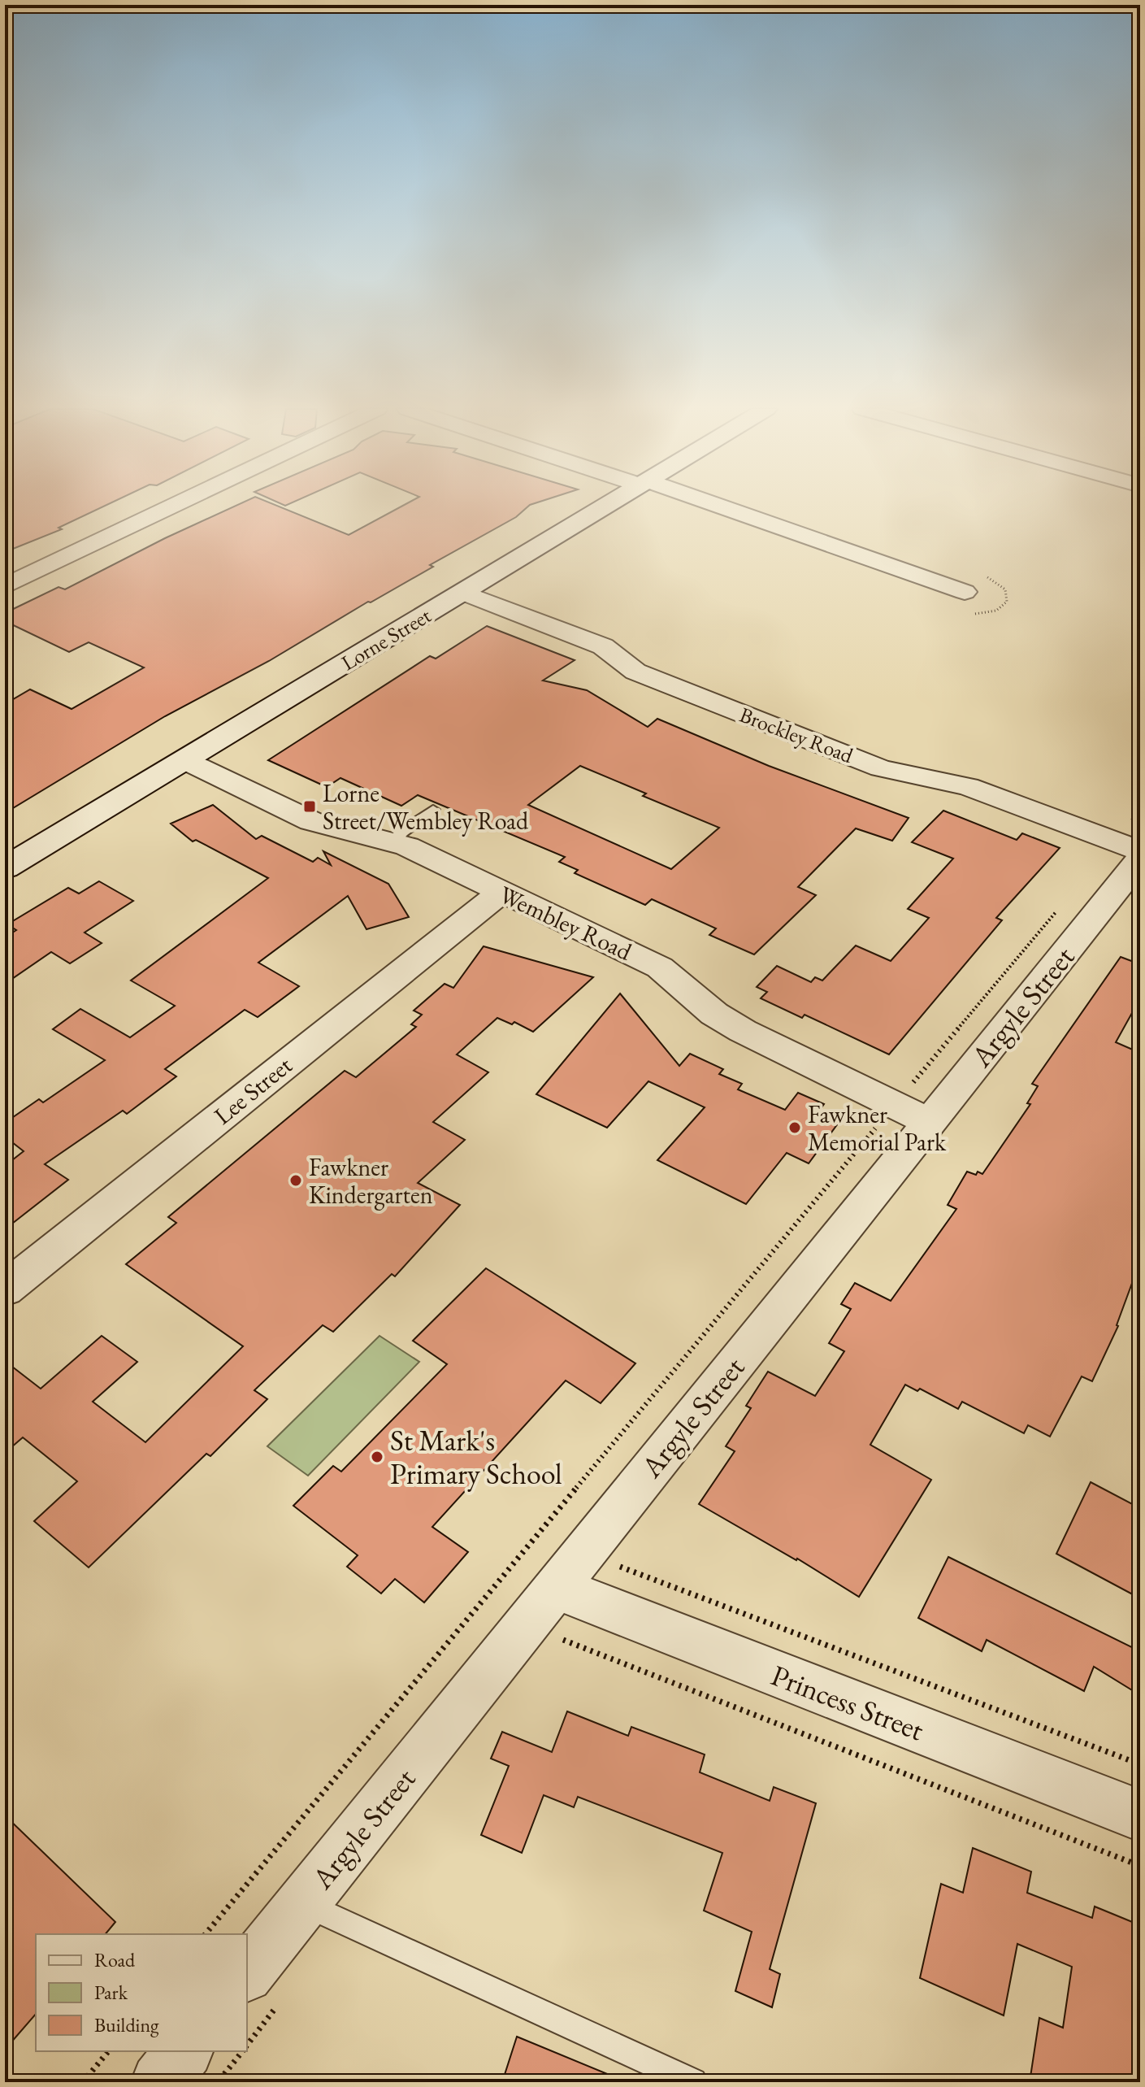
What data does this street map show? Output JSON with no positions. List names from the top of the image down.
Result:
{
  "streets": {
    "street": [
      "Lorne Street",
      "Brockley Road",
      "Wembley Road",
      "Argyle Street",
      "Lee Street",
      "Princess Street"
    ]
  },
  "crossings": [
    ["Lorne Street", "Brockley Road"],
    ["Lorne Street", "Wembley Road"],
    ["Brockley Road", "Argyle Street"],
    ["Wembley Road", "Argyle Street"],
    ["Wembley Road", "Lee Street"],
    ["Argyle Street", "Princess Street"]
  ],
  "places": {
    "transit": ["Lorne Street/Wembley Road"],
    "other": ["Fawkner Memorial Park", "Fawkner Kindergarten", "St Mark's Primary School"]
  },
  "legend": ["Road", "Park", "Building"]
}
